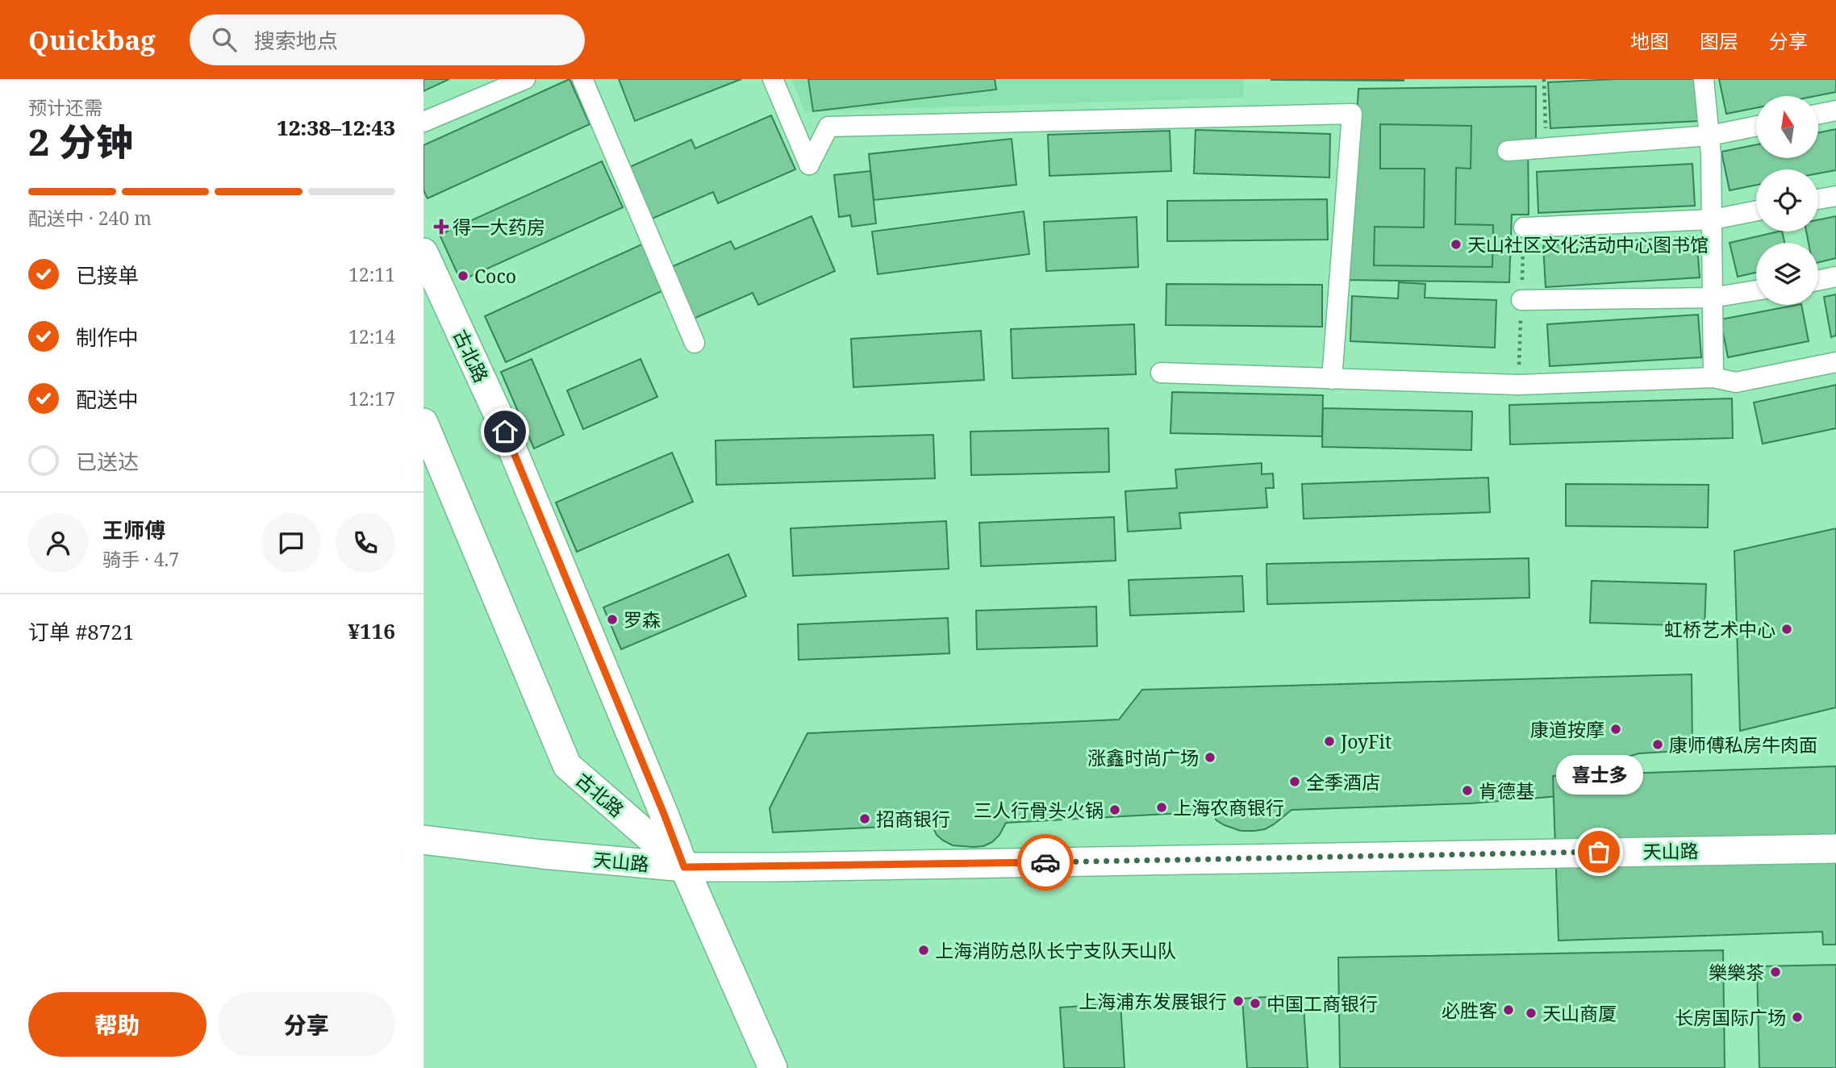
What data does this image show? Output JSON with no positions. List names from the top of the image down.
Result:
{
  "streets": {
    "main road": ["古北路", "天山路"]
  },
  "crossings": [
    ["古北路", "天山路"]
  ],
  "places": {
    "health": ["得一大药房"],
    "other": [
      "天山社区文化活动中心图书馆",
      "Coco",
      "罗森",
      "虹桥艺术中心",
      "康道按摩",
      "JoyFit",
      "康师傅私房牛肉面",
      "涨鑫时尚广场",
      "全季酒店",
      "肯德基",
      "上海农商银行",
      "三人行骨头火锅",
      "招商银行",
      "喜士多",
      "上海消防总队长宁支队天山队",
      "樂樂茶",
      "上海浦东发展银行",
      "中国工商银行",
      "必胜客",
      "天山商厦",
      "长房国际广场"
    ]
  },
  "north": "top",
  "page": {
    "header": "Quickbag",
    "search": "搜索地点",
    "nav": ["地图", "图层", "分享"],
    "heading": ["2 分钟", "预计还需", "12:38–12:43"],
    "panel": [
      "王师傅",
      "骑手 · 4.7",
      "订单 #8721",
      "¥116"
    ],
    "bar": "配送中 · 240 m",
    "list": [
      ["已接单", "12:11"],
      ["制作中", "12:14"],
      ["配送中", "12:17"],
      "已送达"
    ],
    "bubble": "喜士多",
    "buttons": ["帮助", "分享"]
  }
}
